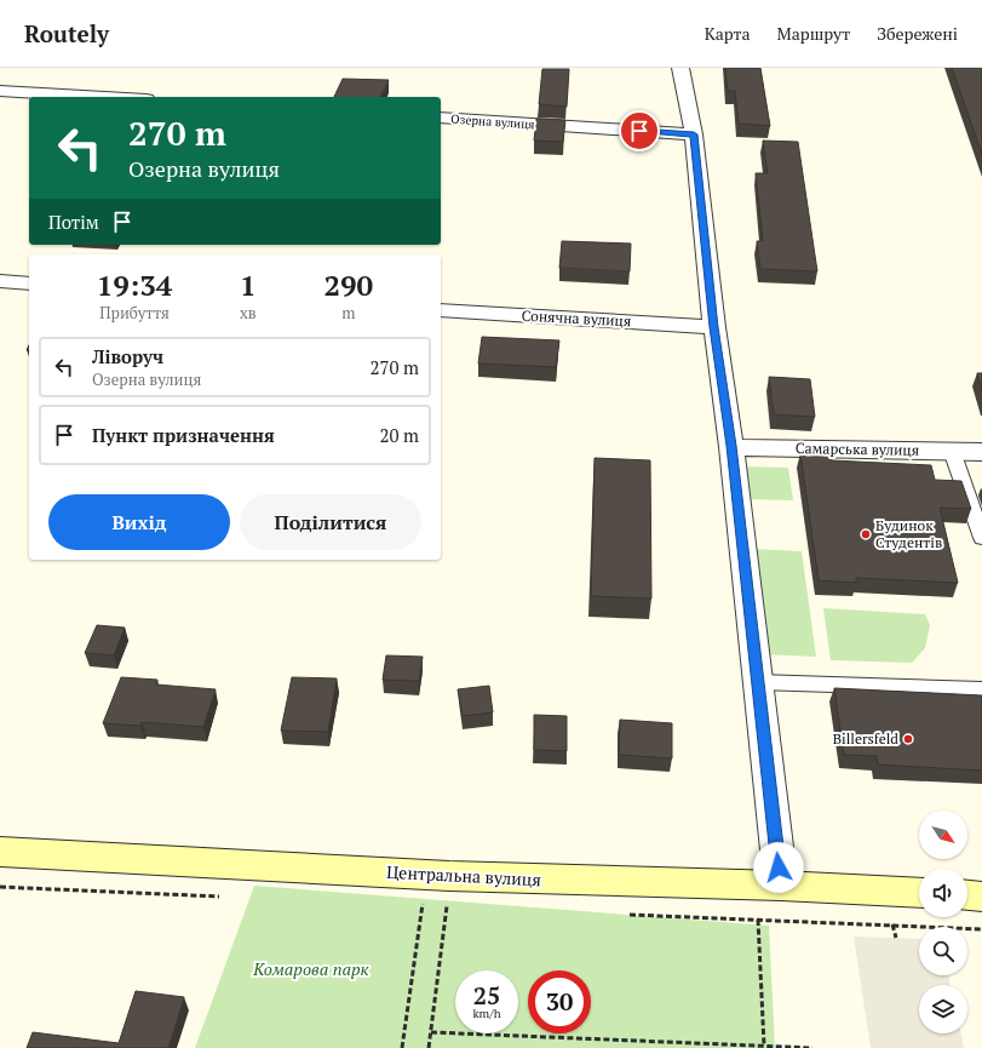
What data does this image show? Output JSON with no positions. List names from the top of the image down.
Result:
{
  "streets": {
    "main road": ["Центральна вулиця"],
    "street": ["Озерна вулиця", "Сонячна вулиця", "Самарська вулиця"]
  },
  "parks": ["Комарова парк"],
  "places": ["Будинок Студентів", "Billersfeld"],
  "north": "bottom right",
  "page": {
    "header": "Routely",
    "nav": ["Карта", "Маршрут", "Збережені"],
    "turn": ["270 m", "Озерна вулиця"],
    "then": "Потім",
    "eta": [
      "19:34",
      "Прибуття",
      "1",
      "хв",
      "290",
      "m"
    ],
    "list": [
      {
        "name": "Ліворуч",
        "note": "Озерна вулиця",
        "value": "270 m"
      },
      {
        "name": "Пункт призначення",
        "value": "20 m"
      }
    ],
    "buttons": ["Вихід", "Поділитися"],
    "speed": "25 km/h",
    "limit": "30"
  }
}
